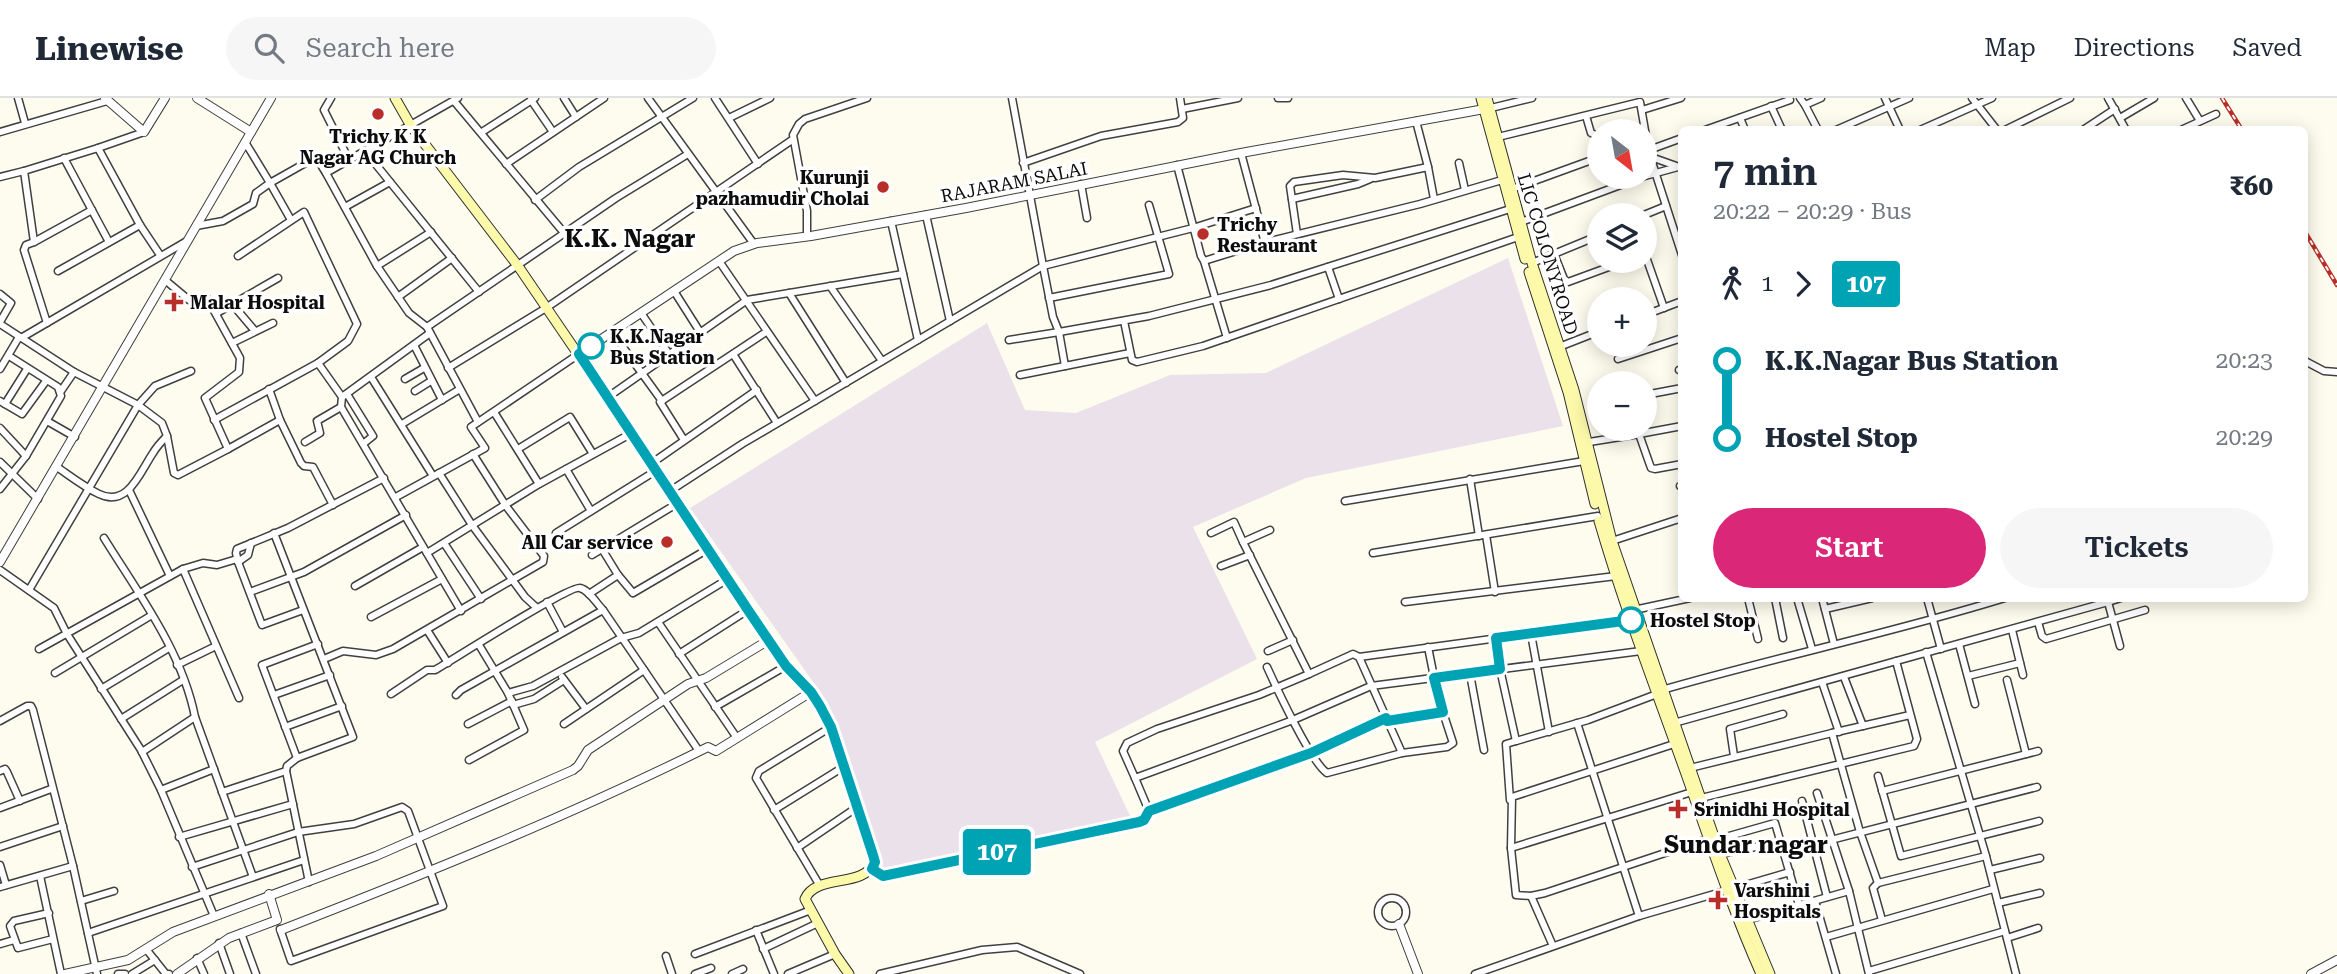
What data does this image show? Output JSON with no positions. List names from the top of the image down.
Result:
{
  "streets": {
    "main road": ["LIC COLONYROAD"],
    "street": ["RAJARAM SALAI"]
  },
  "crossings": [
    ["RAJARAM SALAI", "LIC COLONYROAD"]
  ],
  "districts": ["K.K. Nagar", "Sundar nagar"],
  "places": {
    "other": [
      "Trichy K K Nagar AG Church",
      "Kurunji pazhamudir Cholai",
      "Trichy Restaurant",
      "K.K.Nagar Bus Station",
      "All Car service",
      "Hostel Stop"
    ],
    "health": ["Malar Hospital", "Srinidhi Hospital", "Varshini Hospitals"]
  },
  "lines": ["bus line 107"],
  "north": "bottom right",
  "page": {
    "header": "Linewise",
    "search": "Search here",
    "nav": ["Map", "Directions", "Saved"],
    "on_map": "107",
    "map_buttons": ["+", "−"],
    "heading": ["7 min", "20:22 – 20:29 · Bus", "₹60"],
    "legs": ["1", "107"],
    "list": [
      {
        "name": "K.K.Nagar Bus Station",
        "value": "20:23"
      },
      {
        "name": "Hostel Stop",
        "value": "20:29"
      }
    ],
    "buttons": ["Start", "Tickets"]
  }
}
